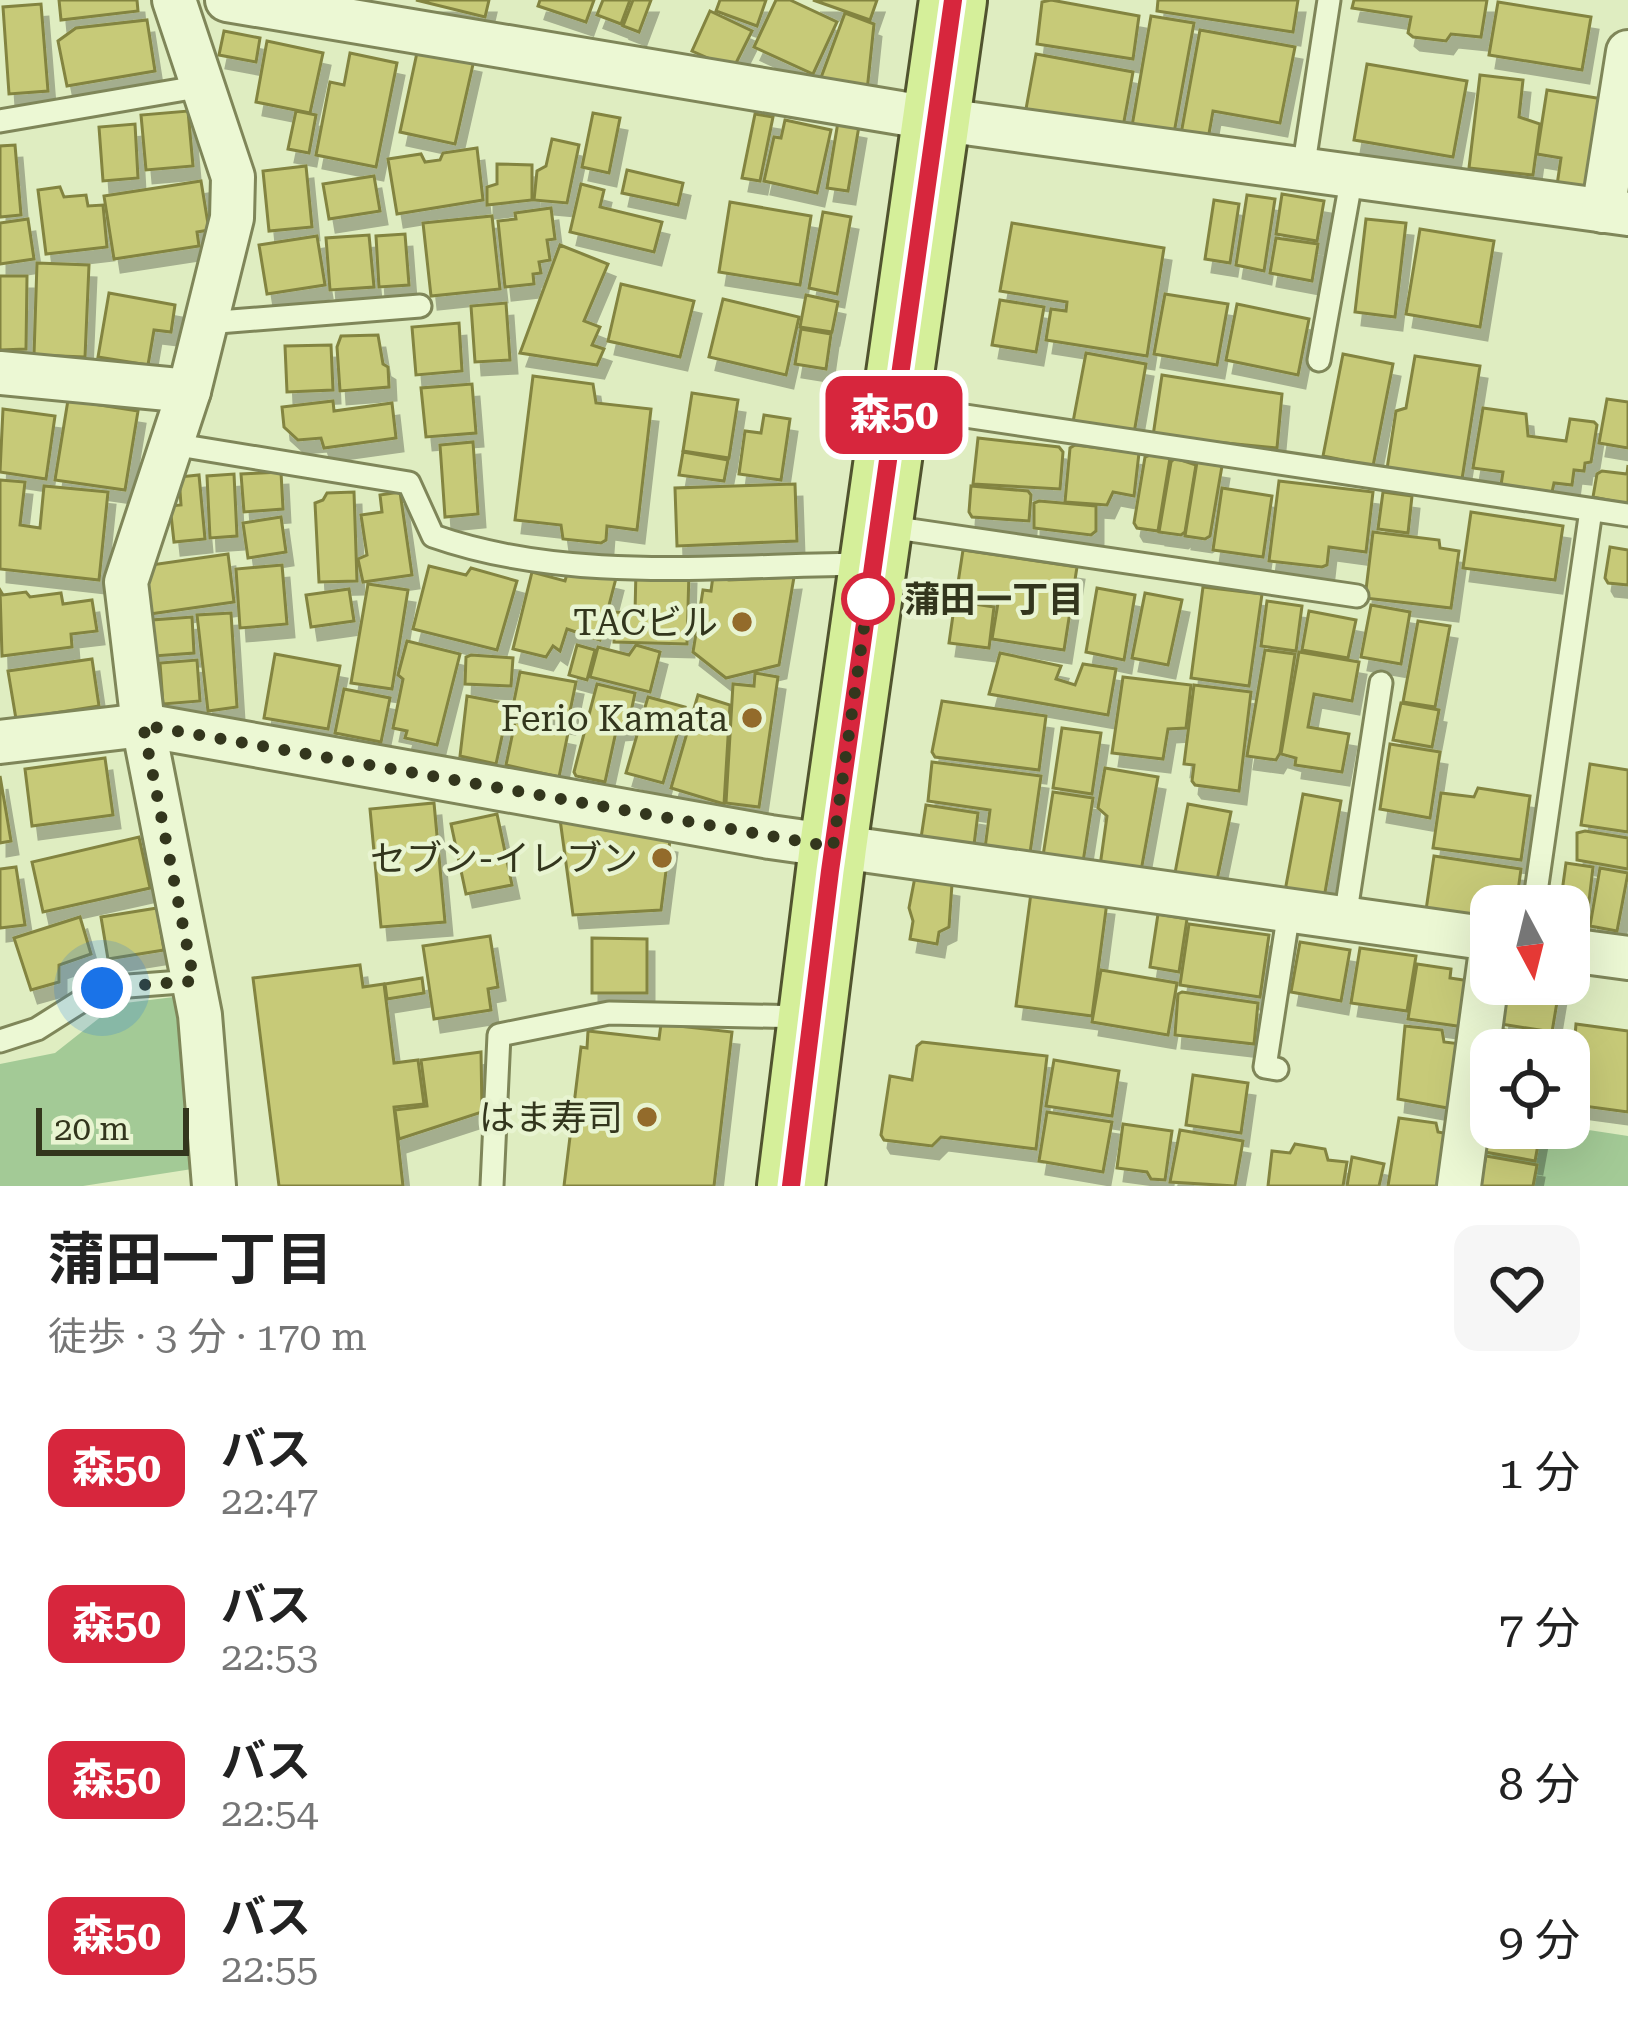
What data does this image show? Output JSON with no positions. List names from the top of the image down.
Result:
{
  "places": [
    "蒲田一丁目",
    "TACビル",
    "Ferio Kamata",
    "セブン-イレブン",
    "はま寿司"
  ],
  "lines": ["bus line 森50"],
  "scale_bar": "20 m",
  "north": "bottom",
  "page": {
    "on_map": "森50",
    "scale": "20 m",
    "heading": ["蒲田一丁目", "徒歩 · 3 分 · 170 m"],
    "list": [
      {
        "mark": "森50",
        "name": "バス",
        "note": "22:47",
        "value": "1 分"
      },
      {
        "mark": "森50",
        "name": "バス",
        "note": "22:53",
        "value": "7 分"
      },
      {
        "mark": "森50",
        "name": "バス",
        "note": "22:54",
        "value": "8 分"
      },
      {
        "mark": "森50",
        "name": "バス",
        "note": "22:55",
        "value": "9 分"
      }
    ]
  }
}
